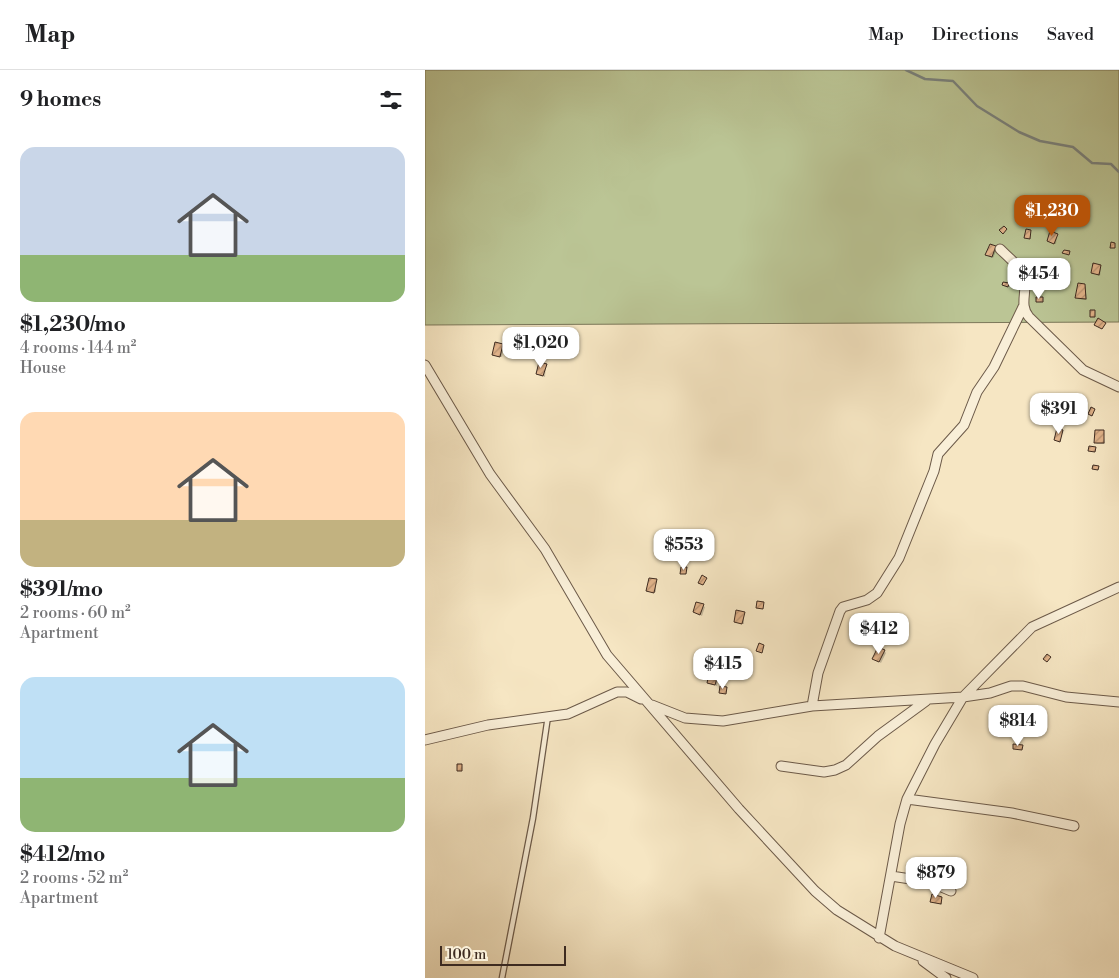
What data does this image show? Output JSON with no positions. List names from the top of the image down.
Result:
{
  "scale_bar": "100 m",
  "page": {
    "header": "Map",
    "nav": ["Map", "Directions", "Saved"],
    "heading": "9 homes",
    "list": [
      {
        "name": "$1,230/mo",
        "note": "4 rooms · 144 m² · House"
      },
      {
        "name": "$391/mo",
        "note": "2 rooms · 60 m² · Apartment"
      },
      {
        "name": "$412/mo",
        "note": "2 rooms · 52 m² · Apartment"
      }
    ],
    "price": [
      "$1,230",
      "$454",
      "$1,020",
      "$391",
      "$553",
      "$412",
      "$415",
      "$814",
      "$879"
    ],
    "scale": "100 m"
  }
}
